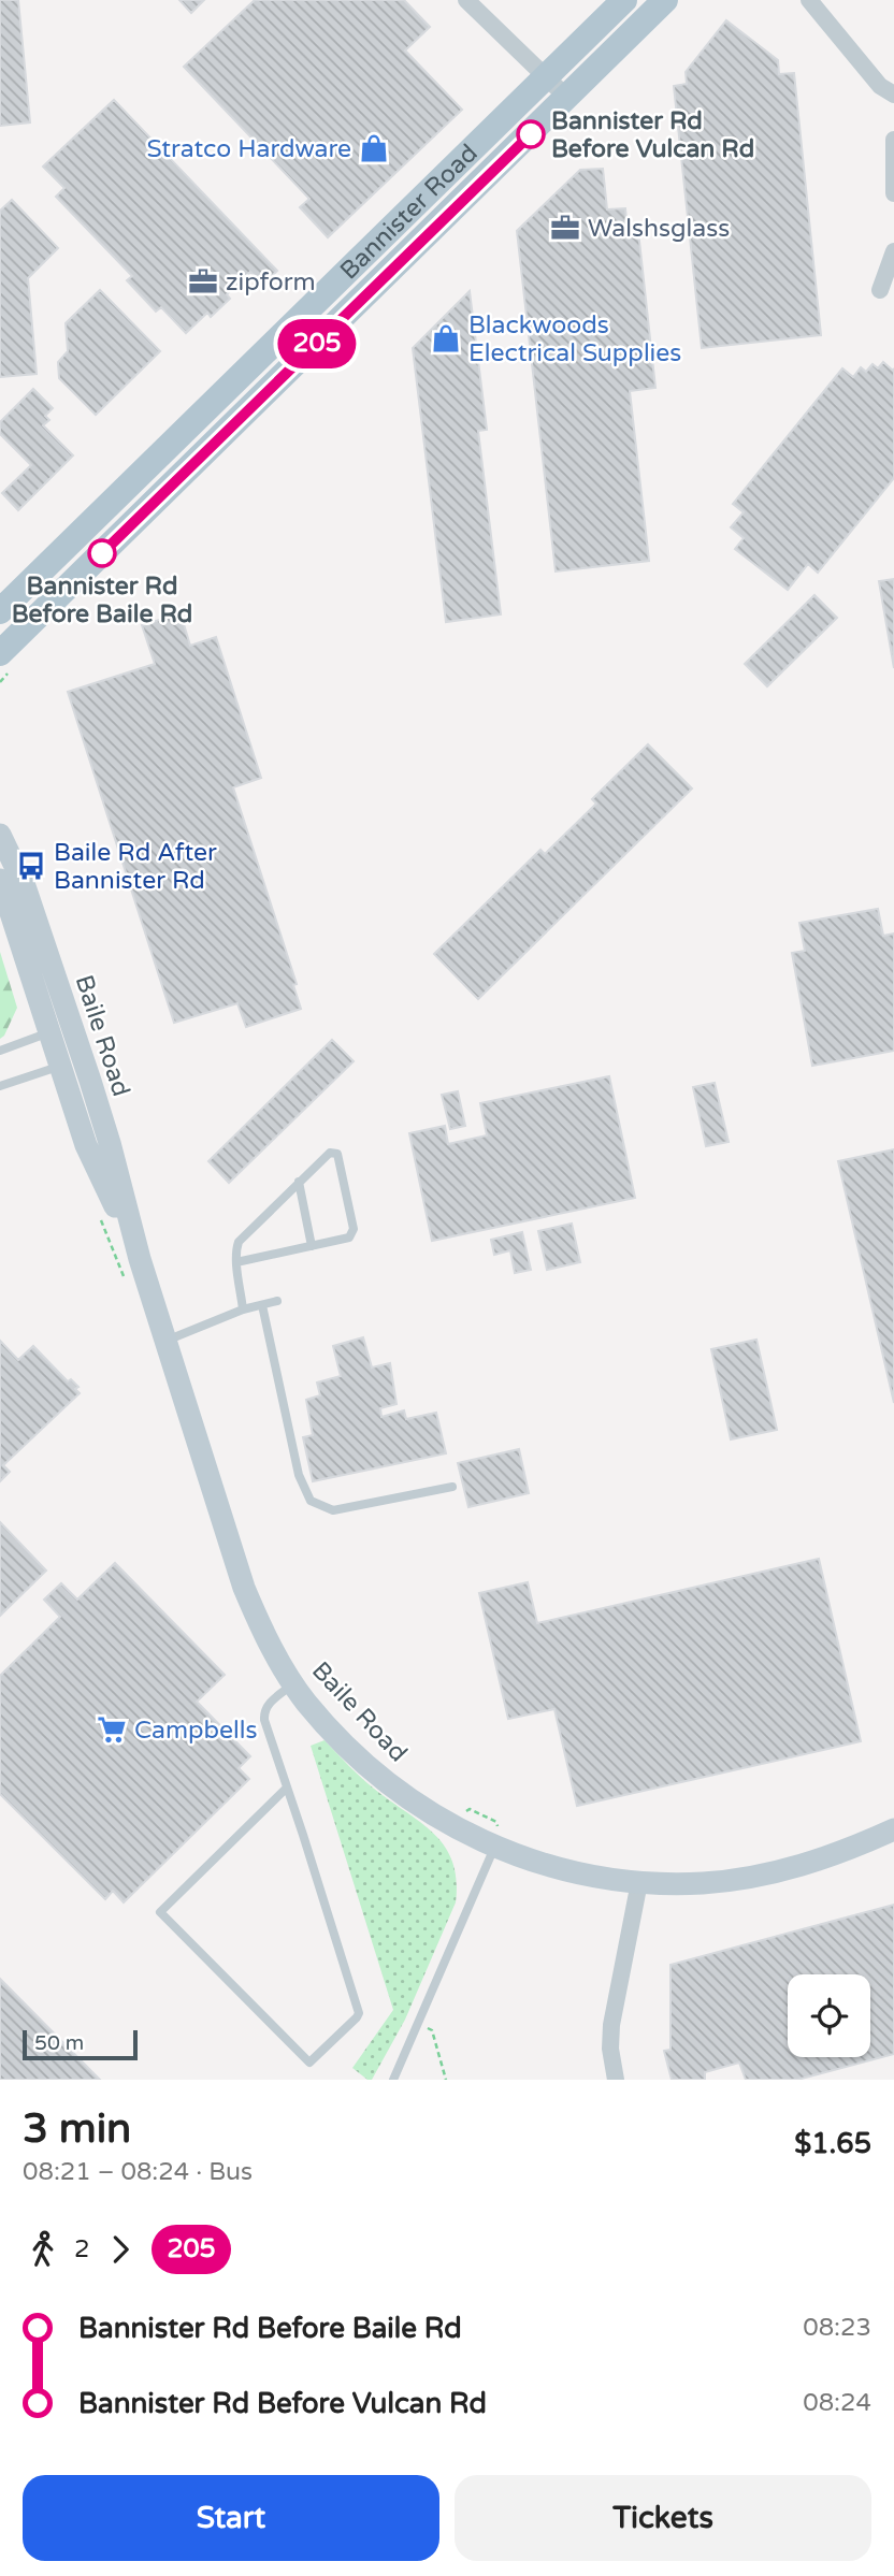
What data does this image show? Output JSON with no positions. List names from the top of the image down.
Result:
{
  "streets": {
    "main road": ["Bannister Road"],
    "street": ["Baile Road"]
  },
  "places": {
    "other": ["Bannister Rd Before Vulcan Rd", "Bannister Rd Before Baile Rd"],
    "shop": ["Stratco Hardware", "Blackwoods Electrical Supplies"],
    "office": ["Walshsglass", "zipform"],
    "bus stop": ["Baile Rd After Bannister Rd"],
    "supermarket": ["Campbells"]
  },
  "lines": ["bus line 205"],
  "scale_bar": "50 m",
  "page": {
    "on_map": "205",
    "scale": "50 m",
    "heading": ["3 min", "08:21 – 08:24 · Bus", "$1.65"],
    "legs": ["2", "205"],
    "list": [
      {
        "name": "Bannister Rd Before Baile Rd",
        "value": "08:23"
      },
      {
        "name": "Bannister Rd Before Vulcan Rd",
        "value": "08:24"
      }
    ],
    "buttons": ["Start", "Tickets"]
  }
}
